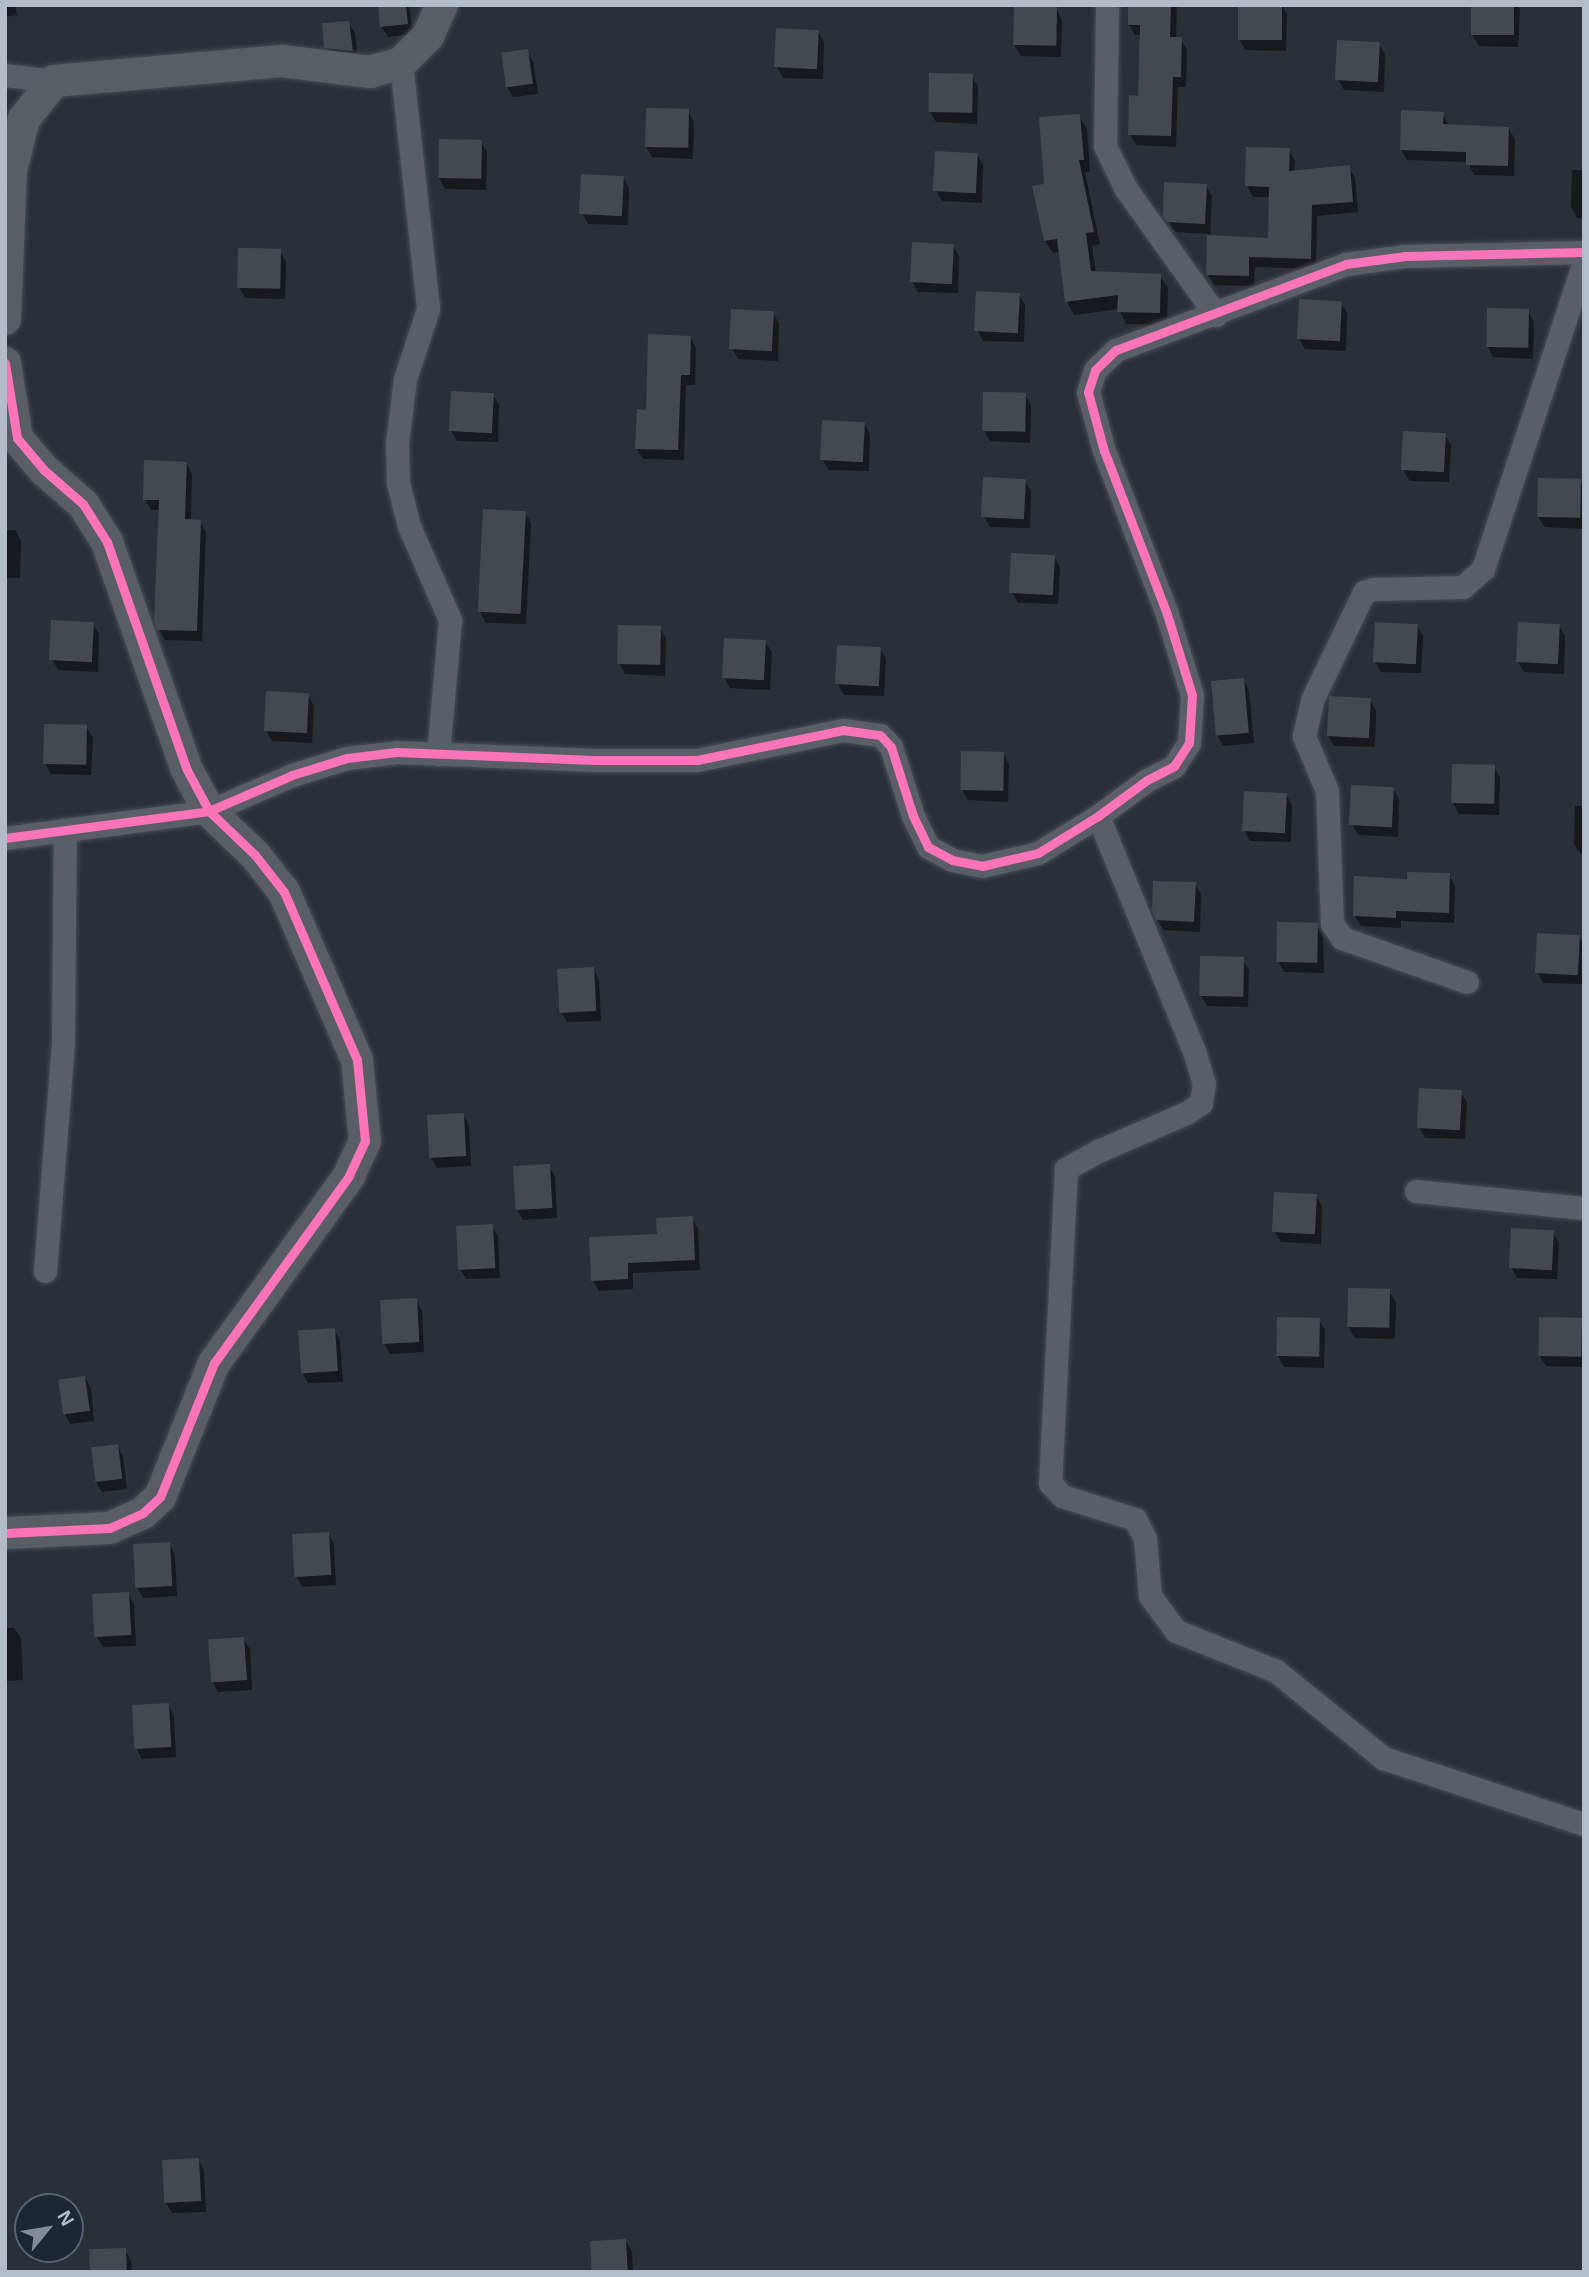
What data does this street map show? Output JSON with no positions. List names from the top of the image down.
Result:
{
  "north": "top right"
}
